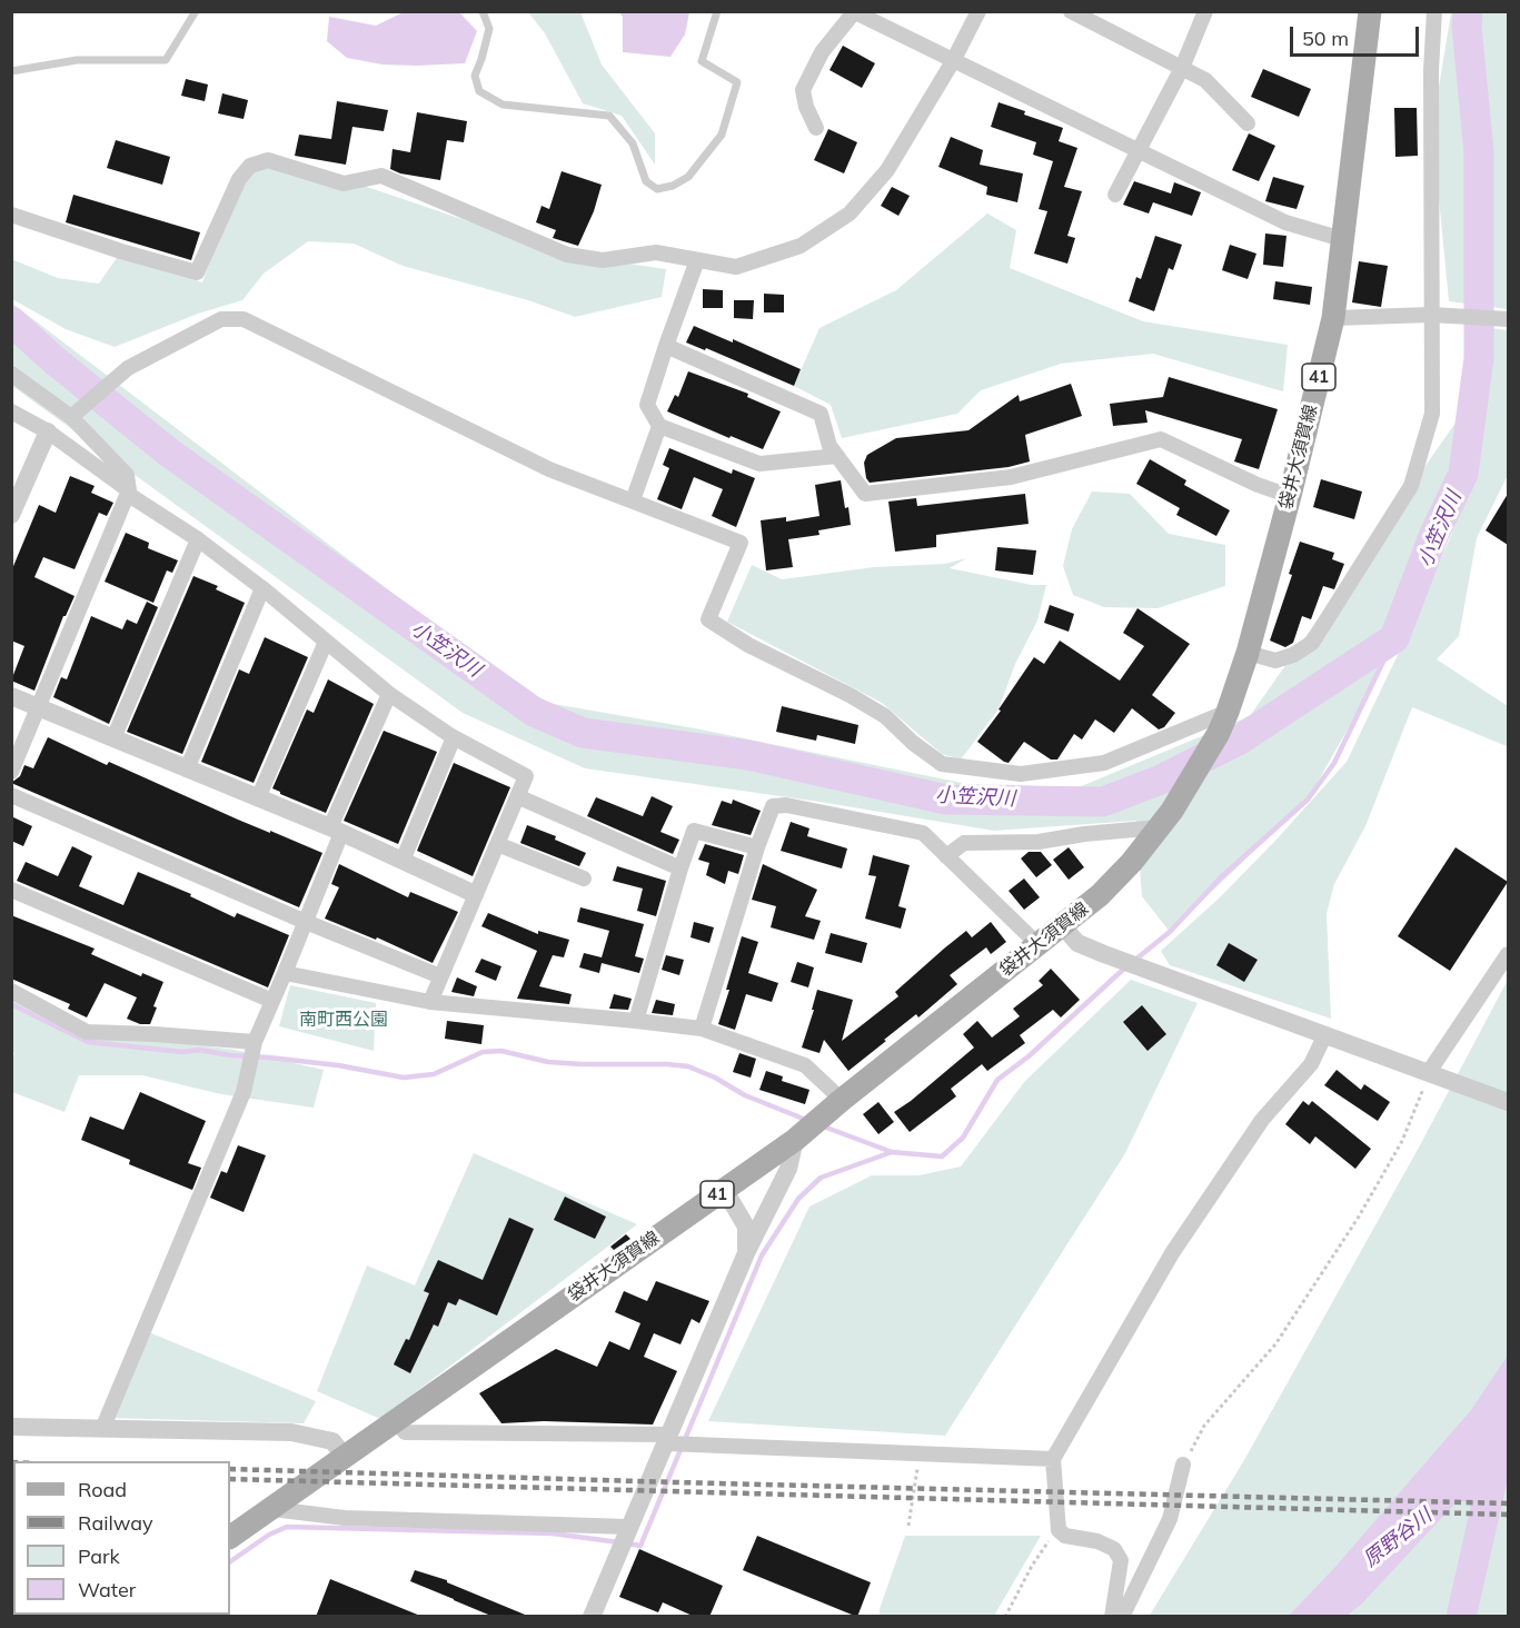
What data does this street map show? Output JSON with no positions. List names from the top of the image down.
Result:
{
  "streets": {
    "main road": ["41", "袋井大須賀線"]
  },
  "water": ["小笠沢川", "原野谷川"],
  "parks": ["南町西公園"],
  "legend": [
    "Road",
    "Railway",
    "Park",
    "Water"
  ],
  "scale_bar": "50 m"
}
